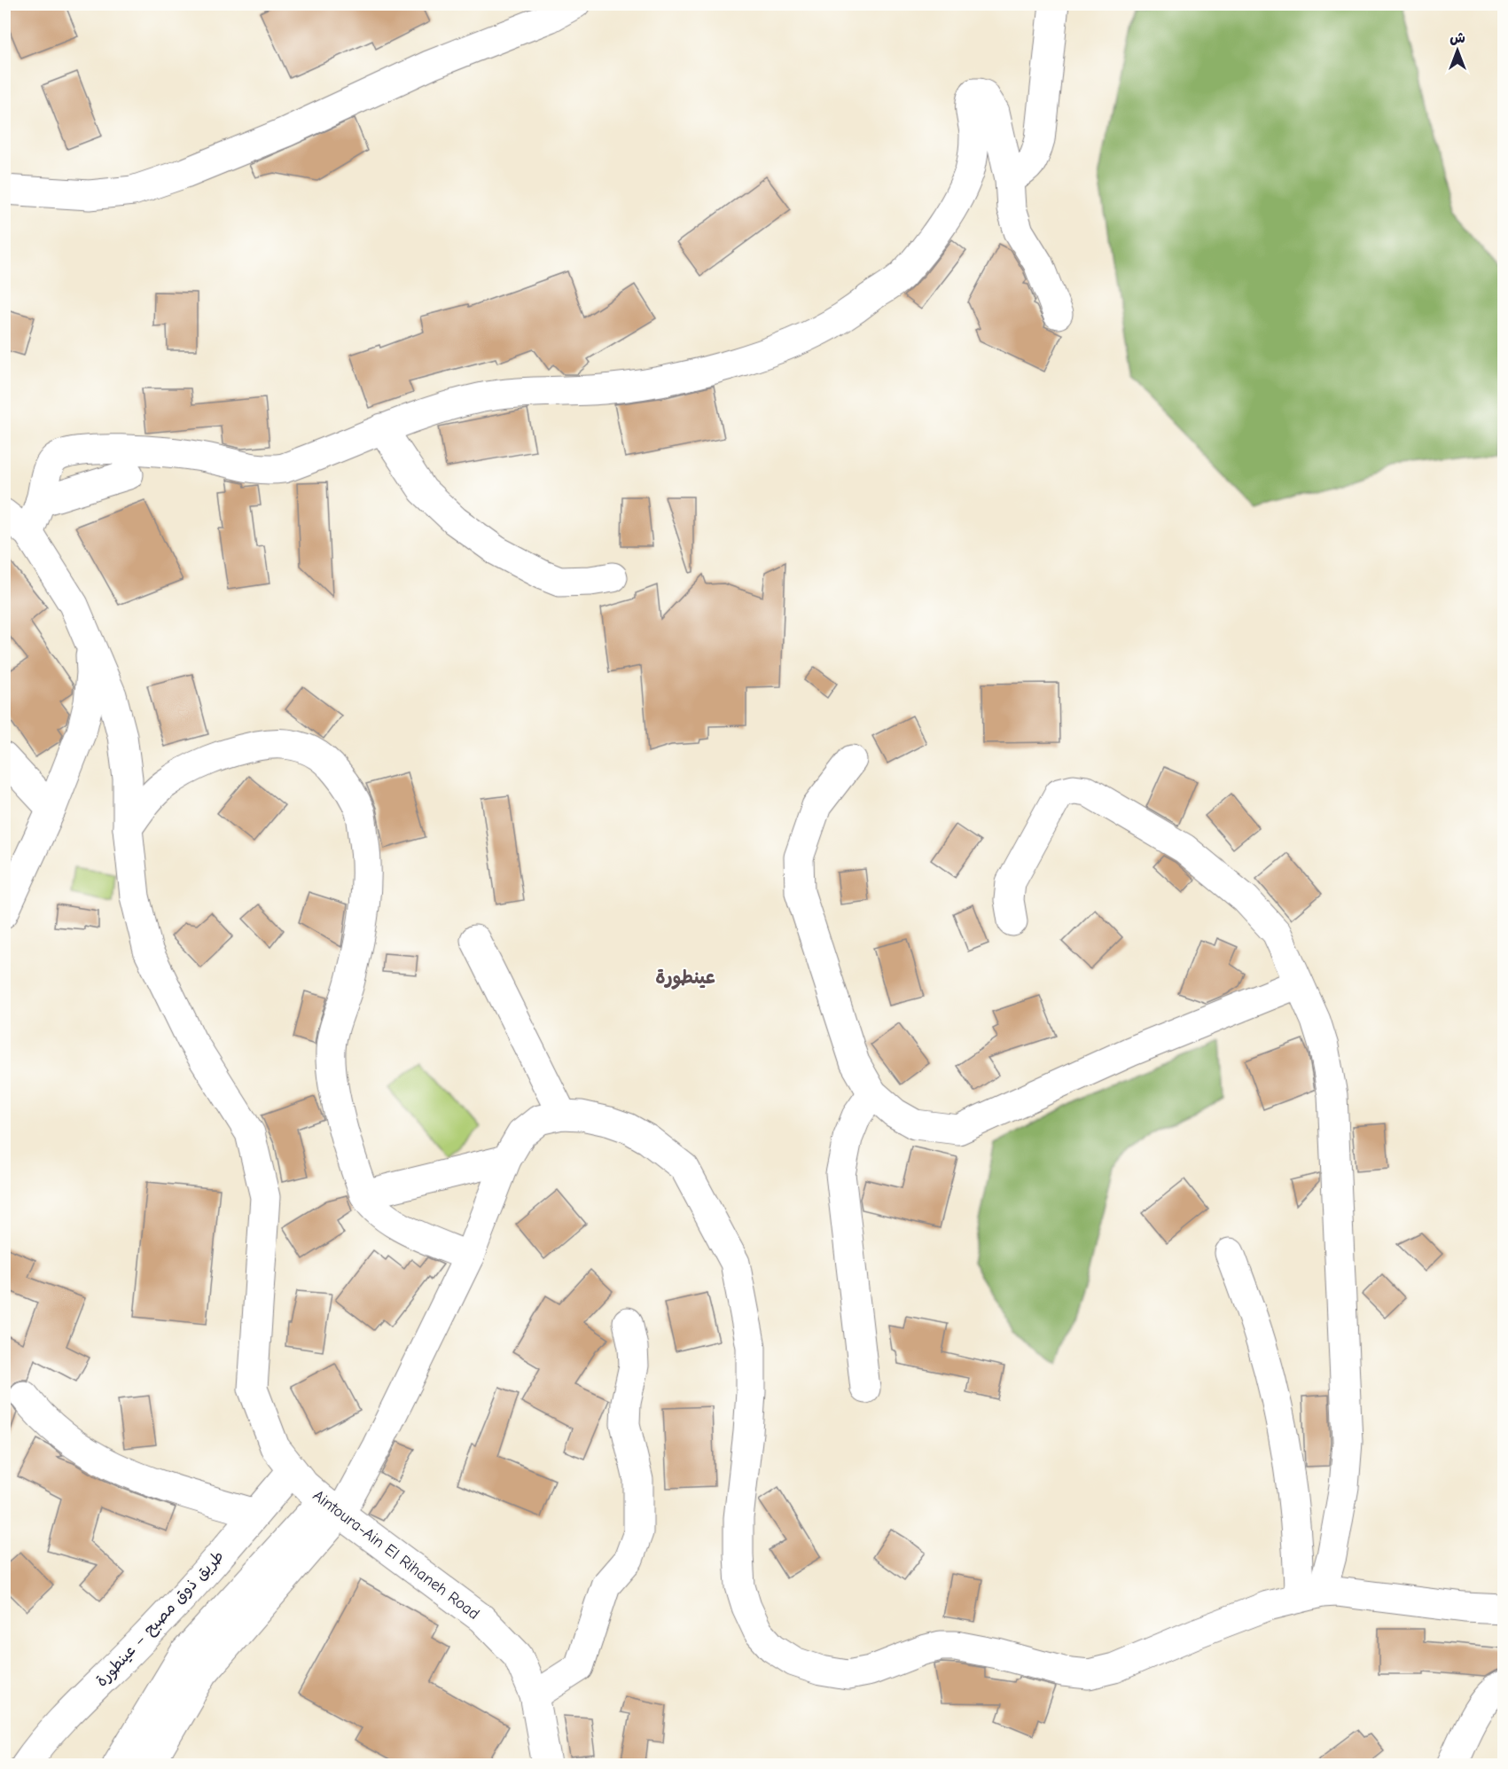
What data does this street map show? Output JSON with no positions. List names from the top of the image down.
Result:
{
  "streets": {
    "street": ["Aintoura-Ain El Rihaneh Road", "طريق ذوق مصبح – عينطورة"]
  },
  "crossings": [
    ["Aintoura-Ain El Rihaneh Road", "طريق ذوق مصبح – عينطورة"]
  ],
  "districts": ["عينطورة"],
  "north": "top"
}
